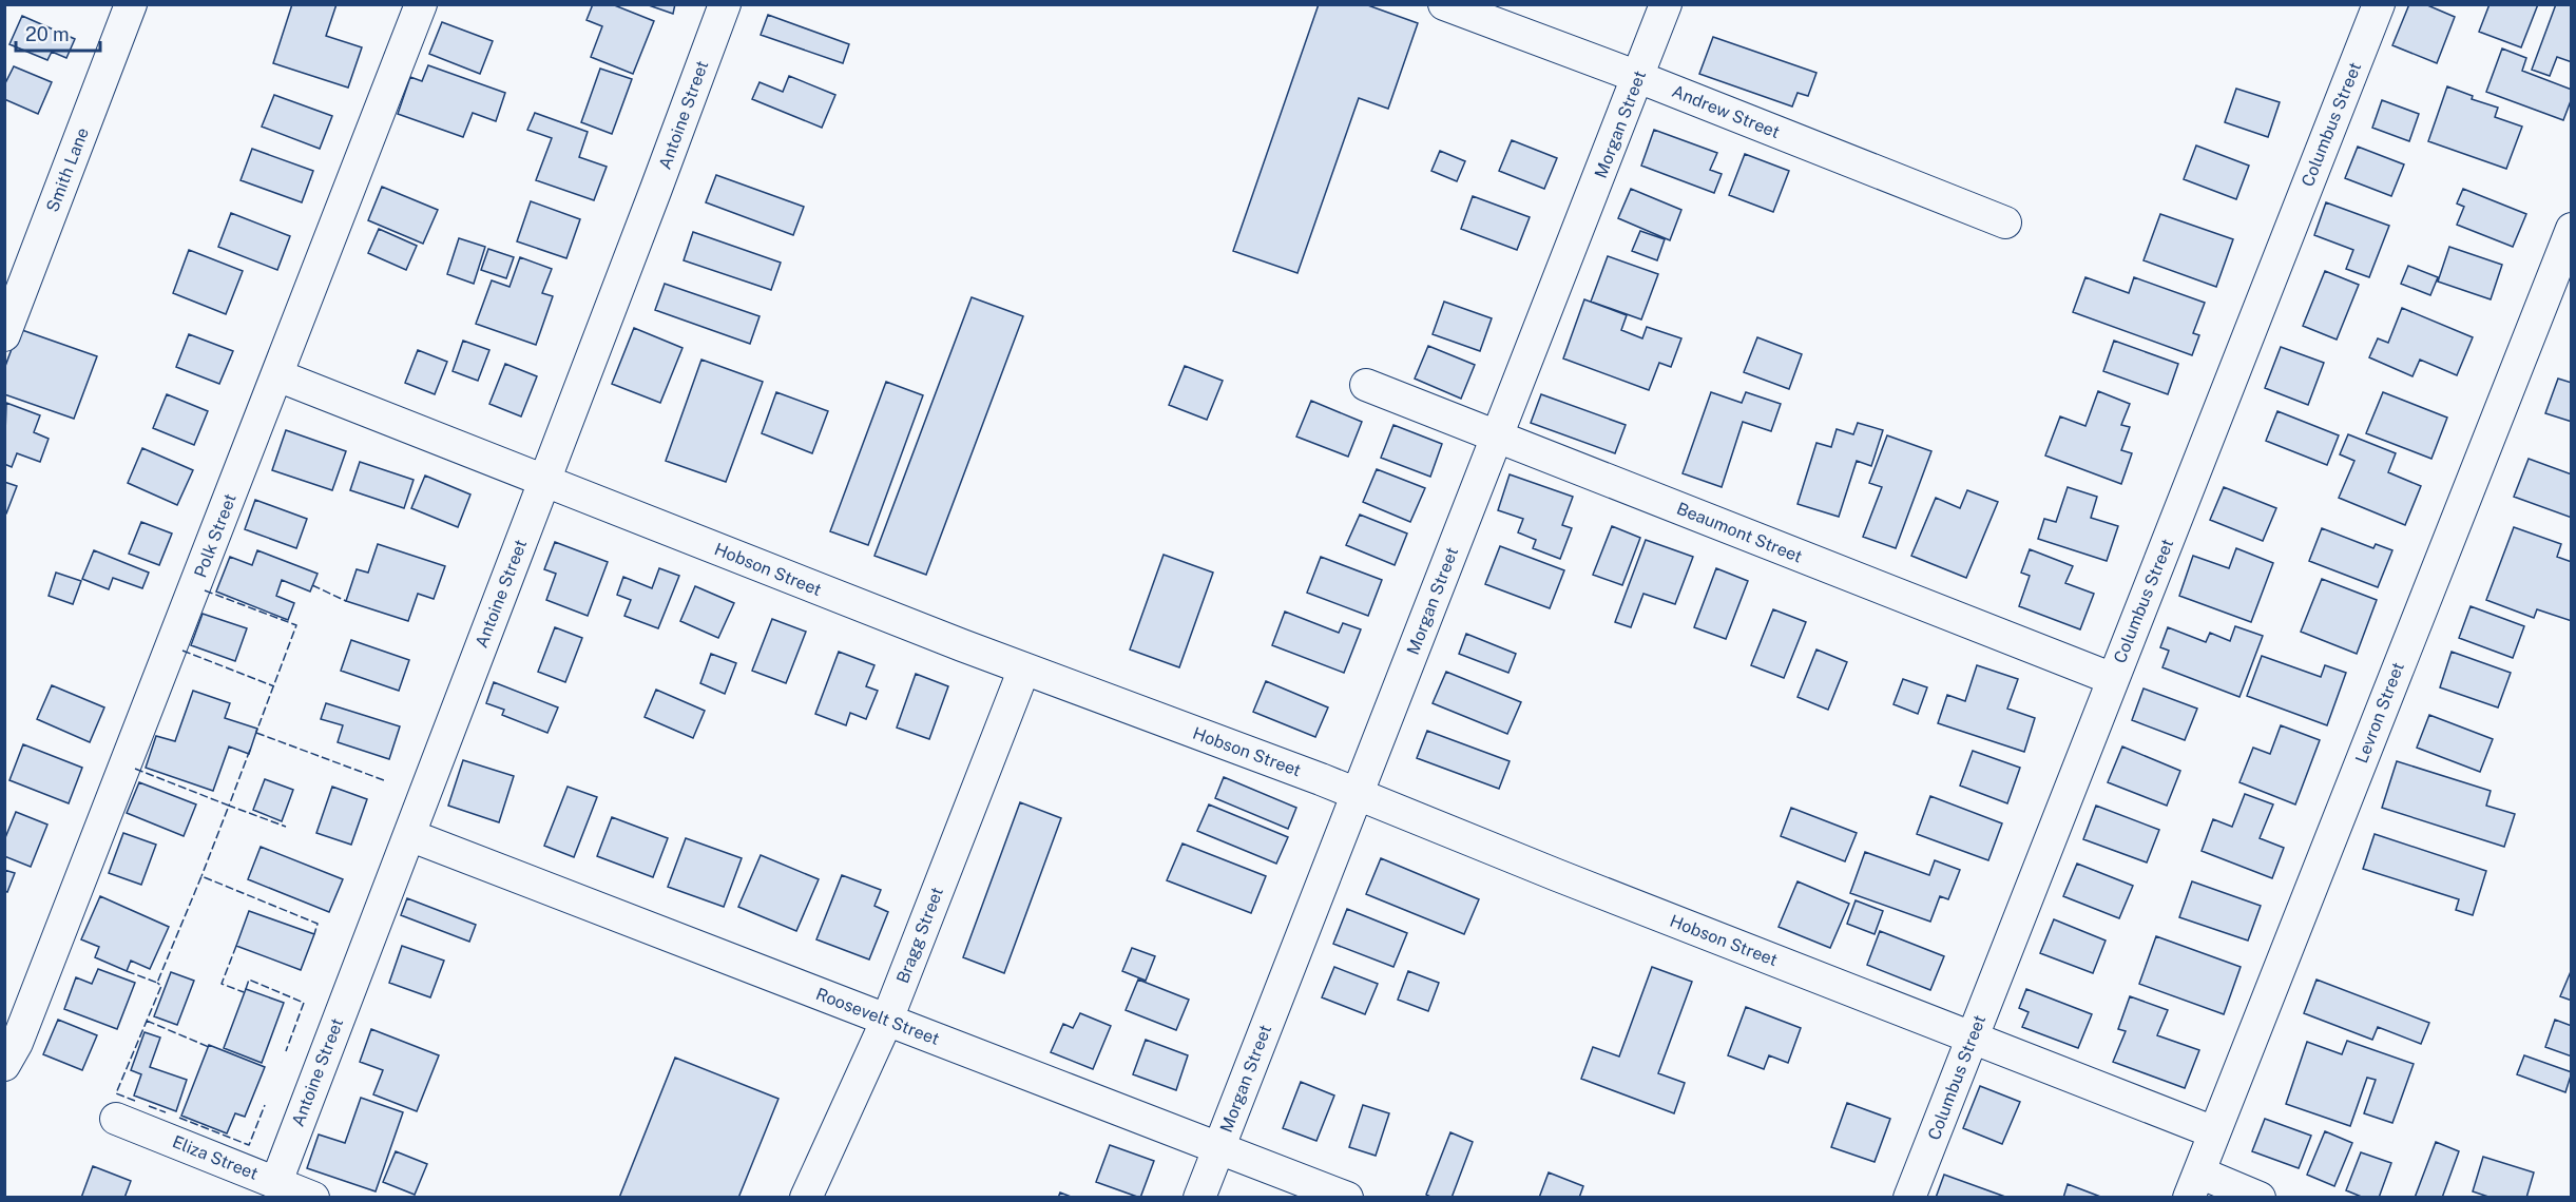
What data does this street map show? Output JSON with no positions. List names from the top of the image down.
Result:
{
  "streets": {
    "street": [
      "Andrew Street",
      "Antoine Street",
      "Morgan Street",
      "Columbus Street",
      "Smith Lane",
      "Beaumont Street",
      "Polk Street",
      "Hobson Street",
      "Levron Street",
      "Bragg Street",
      "Roosevelt Street",
      "Eliza Street"
    ]
  },
  "crossings": [
    ["Andrew Street", "Morgan Street"],
    ["Antoine Street", "Hobson Street"],
    ["Antoine Street", "Roosevelt Street"],
    ["Antoine Street", "Eliza Street"],
    ["Morgan Street", "Beaumont Street"],
    ["Morgan Street", "Hobson Street"],
    ["Morgan Street", "Roosevelt Street"],
    ["Columbus Street", "Beaumont Street"],
    ["Columbus Street", "Hobson Street"],
    ["Polk Street", "Hobson Street"],
    ["Hobson Street", "Levron Street"],
    ["Hobson Street", "Bragg Street"],
    ["Bragg Street", "Roosevelt Street"]
  ],
  "scale_bar": "20 m"
}
